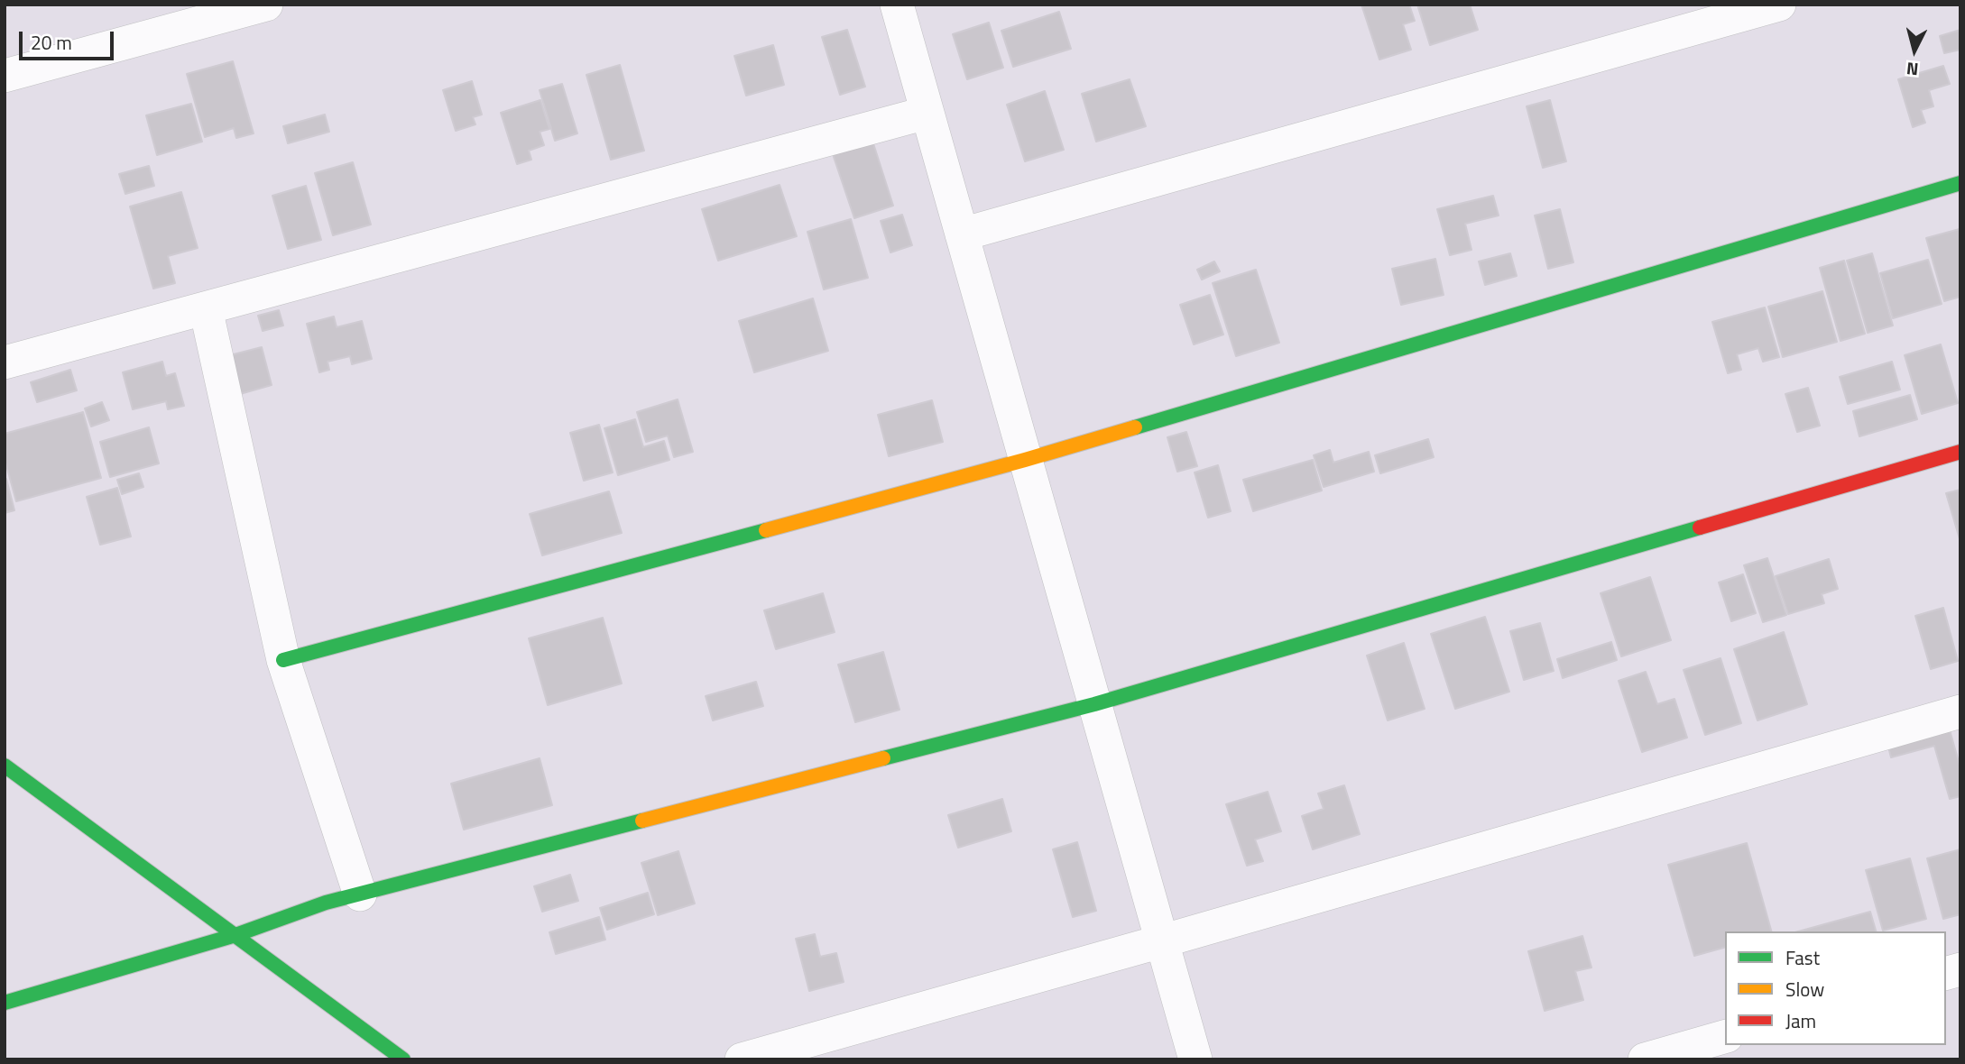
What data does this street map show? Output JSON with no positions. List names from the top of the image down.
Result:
{
  "legend": ["Fast", "Slow", "Jam"],
  "scale_bar": "20 m",
  "north": "bottom"
}
